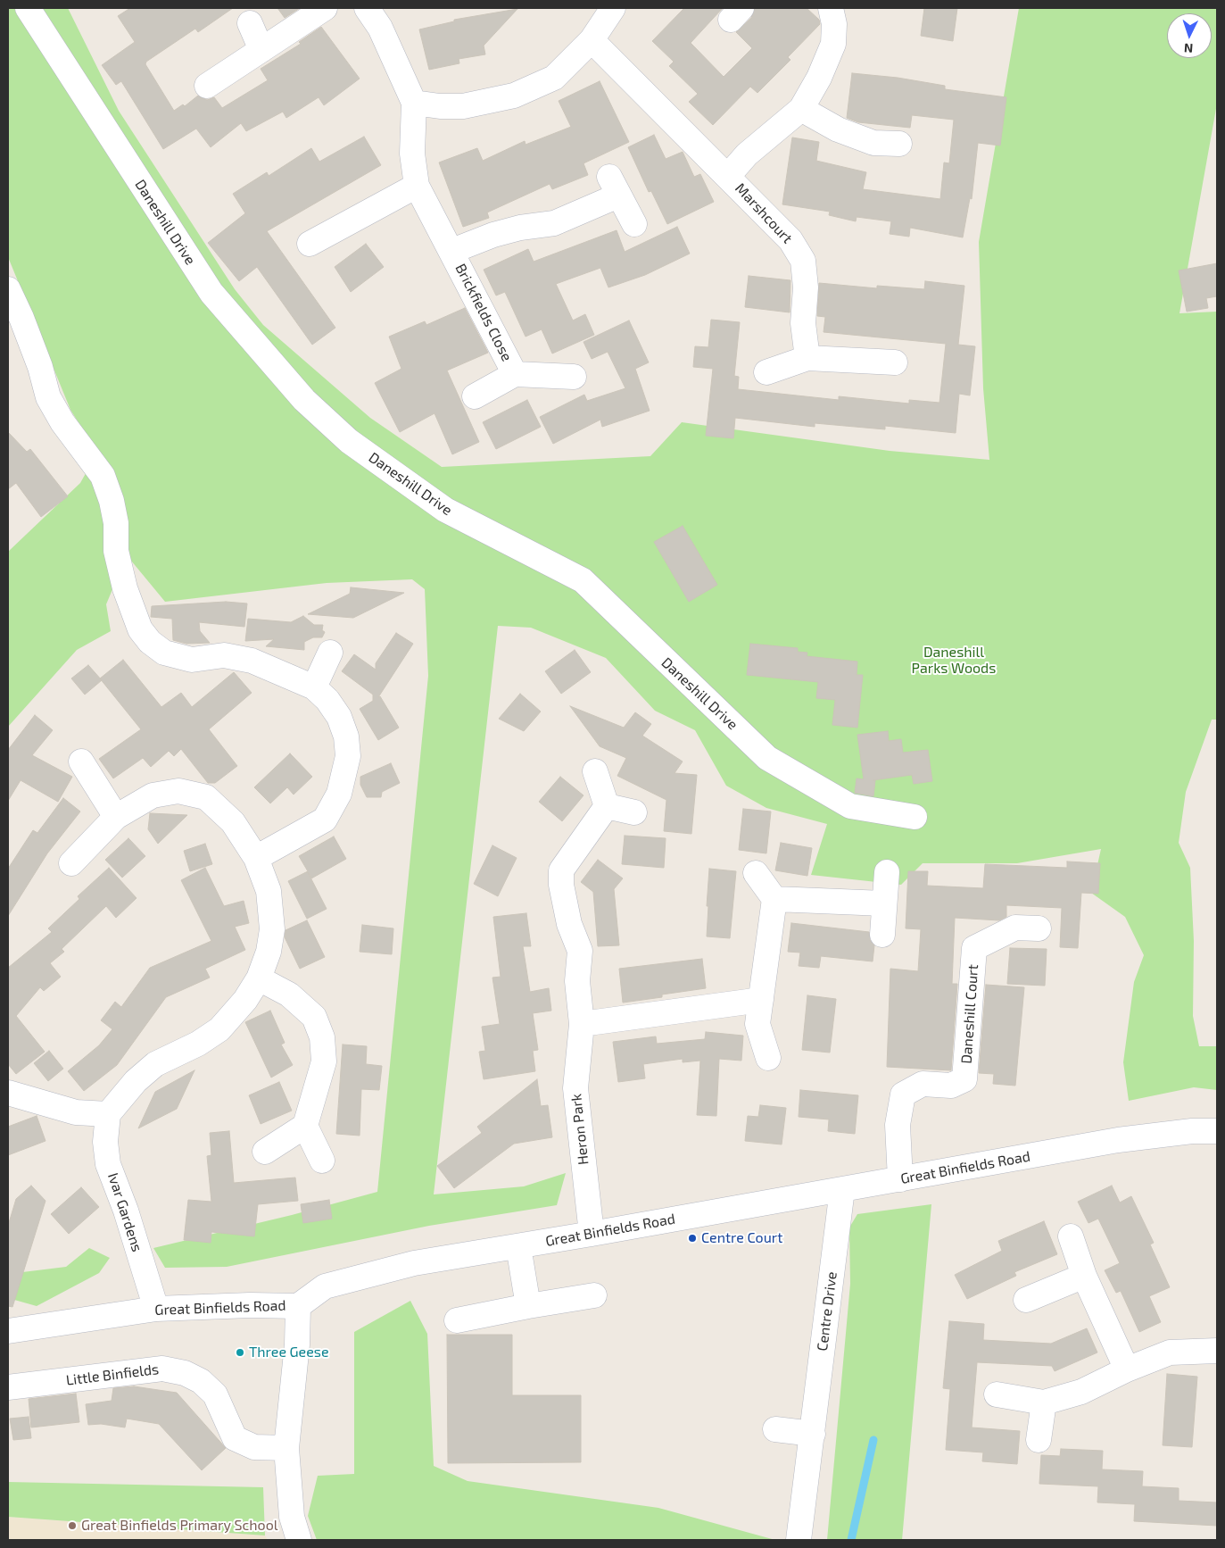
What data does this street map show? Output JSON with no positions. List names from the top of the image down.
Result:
{
  "streets": {
    "street": [
      "Marshcourt",
      "Daneshill Drive",
      "Brickfields Close",
      "Daneshill Court",
      "Heron Park",
      "Great Binfields Road",
      "Ivar Gardens",
      "Centre Drive",
      "Little Binfields"
    ]
  },
  "crossings": [
    ["Daneshill Court", "Great Binfields Road"],
    ["Heron Park", "Great Binfields Road"],
    ["Great Binfields Road", "Ivar Gardens"],
    ["Great Binfields Road", "Centre Drive"]
  ],
  "parks": ["Daneshill Parks Woods"],
  "places": ["Centre Court", "Three Geese", "Great Binfields Primary School"],
  "north": "bottom"
}
